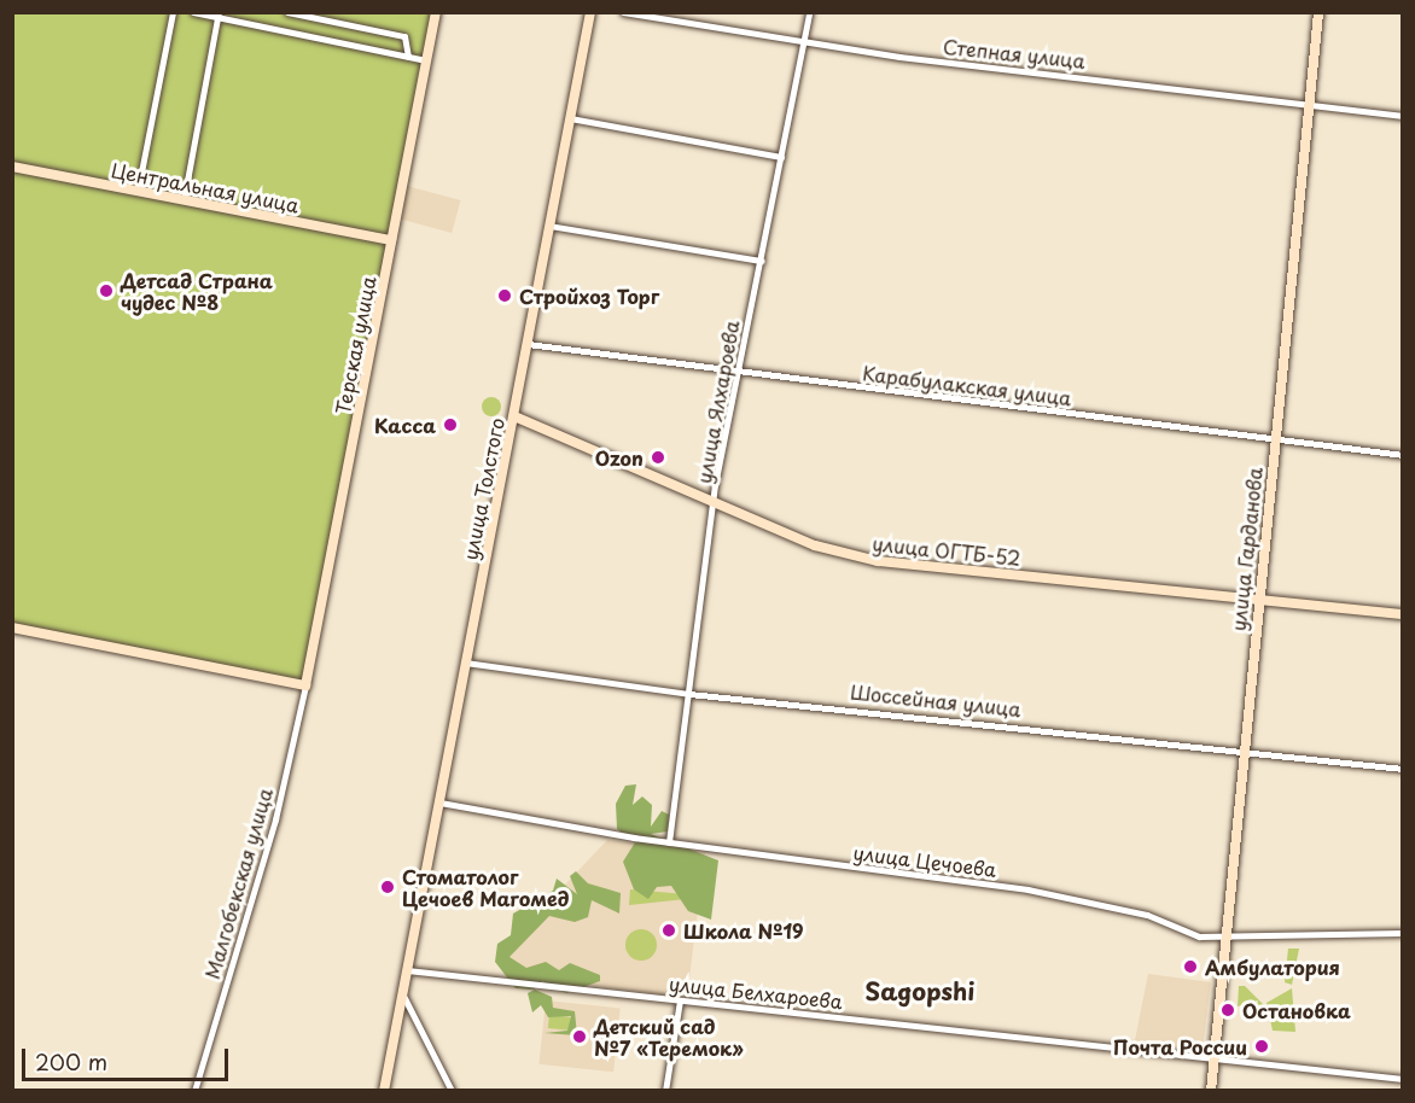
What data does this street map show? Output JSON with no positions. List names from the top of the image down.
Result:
{
  "streets": {
    "street": [
      "Степная улица",
      "Центральная улица",
      "Терская улица",
      "Карабулакская улица",
      "улица Ялхароева",
      "улица Толстого",
      "улица Гарданова",
      "улица ОГТБ-52",
      "Шоссейная улица",
      "улица Цечоева",
      "Малгобекская улица",
      "улица Белхароева"
    ]
  },
  "crossings": [
    ["Степная улица", "улица Ялхароева"],
    ["Степная улица", "улица Гарданова"],
    ["Центральная улица", "Терская улица"],
    ["Терская улица", "Малгобекская улица"],
    ["Карабулакская улица", "улица Ялхароева"],
    ["Карабулакская улица", "улица Толстого"],
    ["Карабулакская улица", "улица Гарданова"],
    ["улица Ялхароева", "улица ОГТБ-52"],
    ["улица Ялхароева", "Шоссейная улица"],
    ["улица Ялхароева", "улица Цечоева"],
    ["улица Толстого", "улица ОГТБ-52"],
    ["улица Толстого", "Шоссейная улица"],
    ["улица Толстого", "улица Цечоева"],
    ["улица Толстого", "улица Белхароева"],
    ["улица Гарданова", "улица ОГТБ-52"],
    ["улица Гарданова", "Шоссейная улица"],
    ["улица Гарданова", "улица Цечоева"],
    ["улица Гарданова", "улица Белхароева"]
  ],
  "districts": ["Sagopshi"],
  "places": [
    "Детсад Страна чудес №8",
    "Стройхоз Торг",
    "Касса",
    "Ozon",
    "Стоматолог Цечоев Магомед",
    "Школа №19",
    "Амбулатория",
    "Остановка",
    "Детский сад №7 «Теремок»",
    "Почта России"
  ],
  "scale_bar": "200 m"
}
